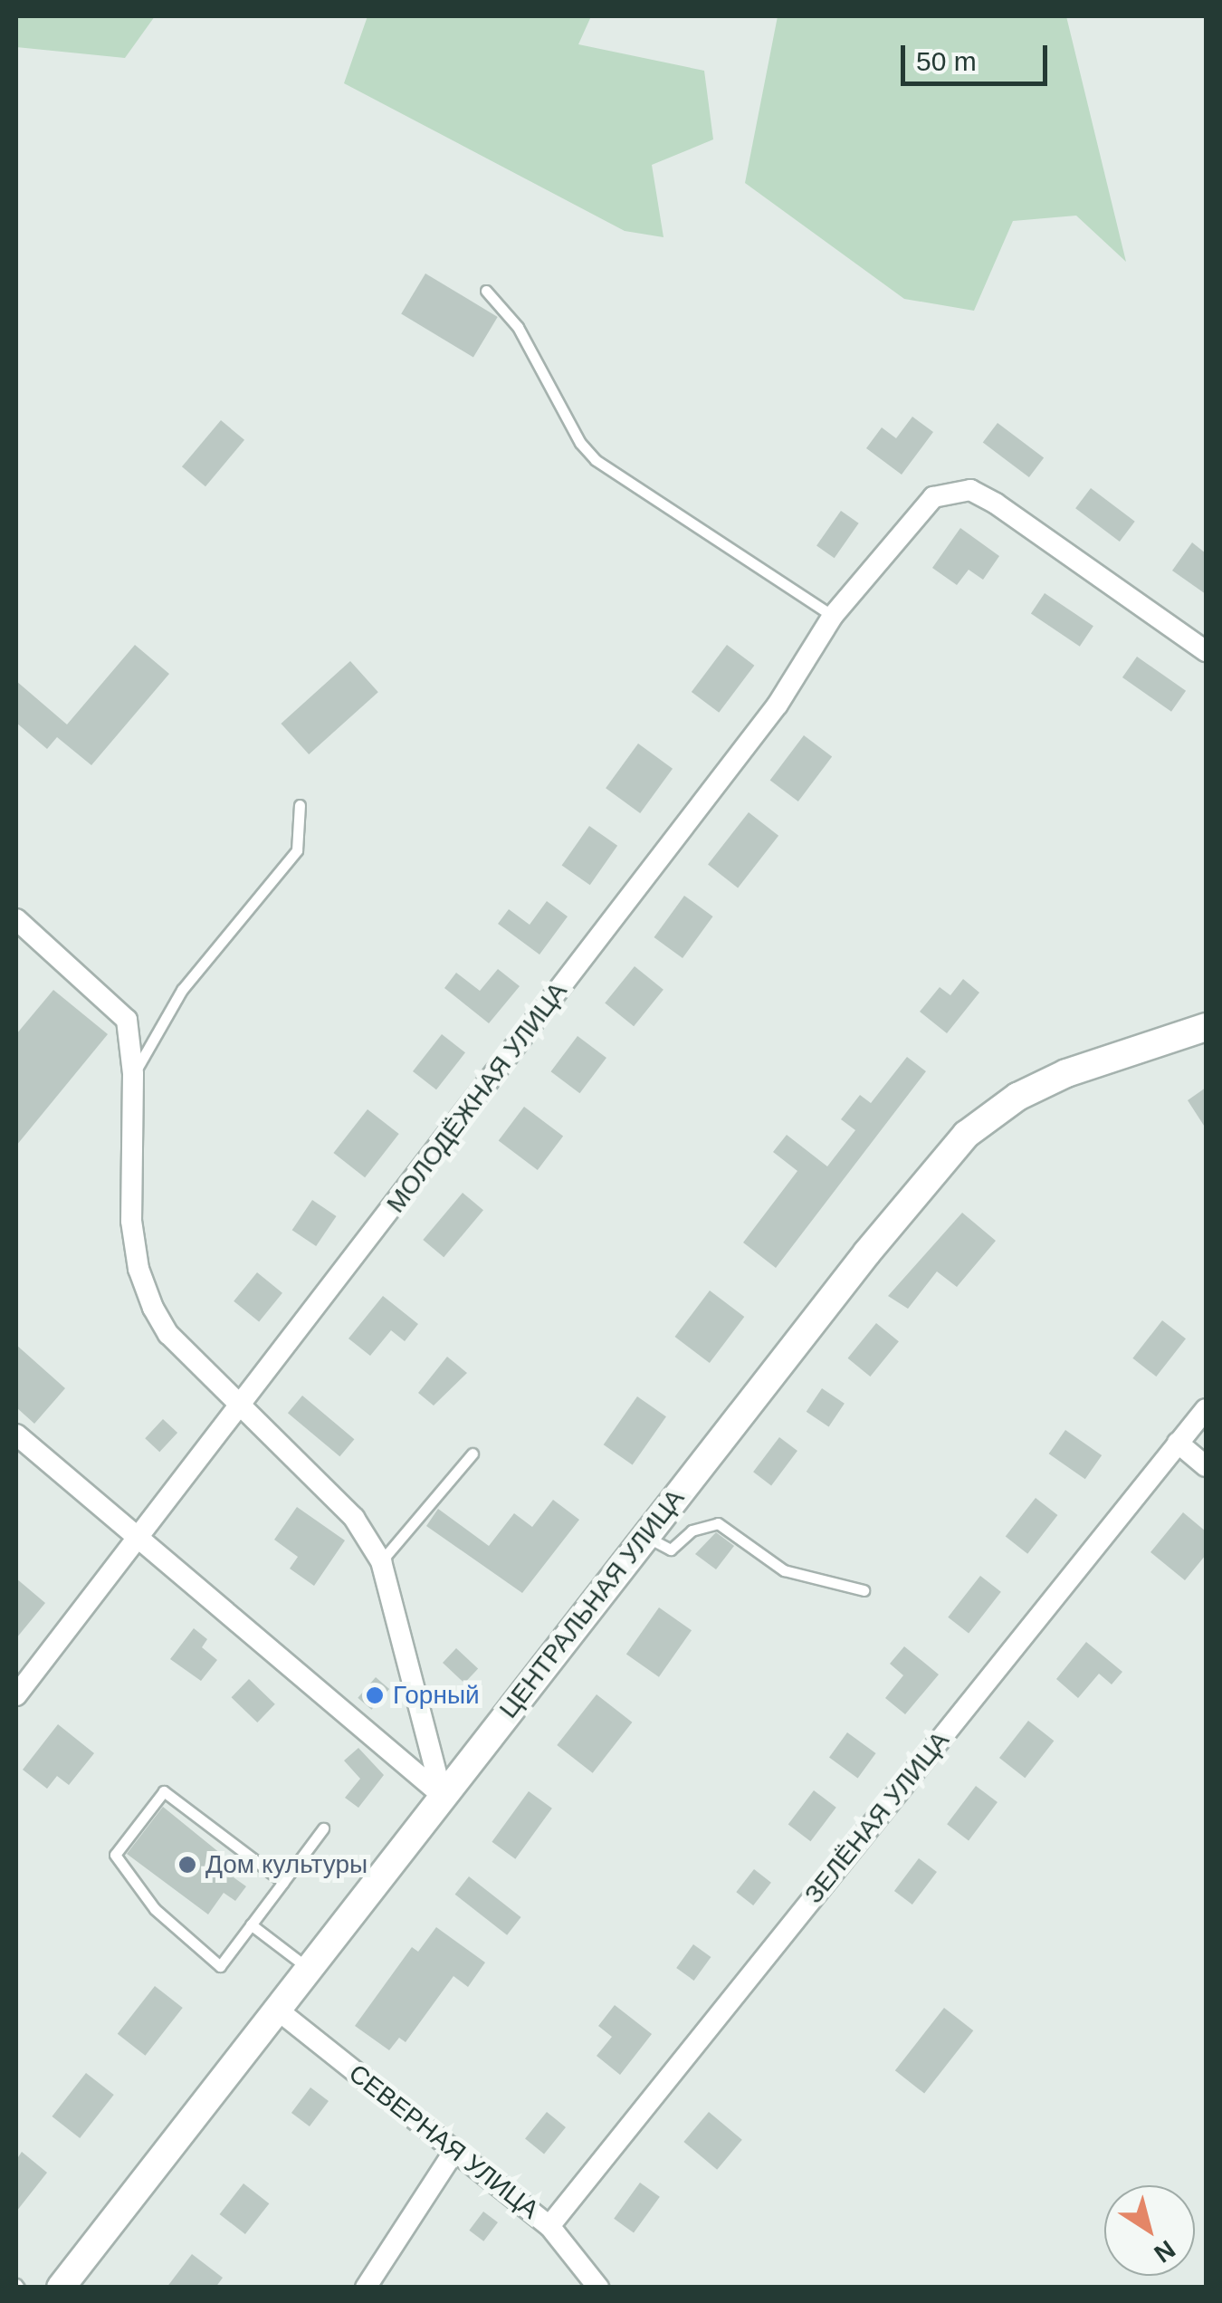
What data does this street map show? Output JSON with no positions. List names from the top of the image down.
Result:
{
  "streets": {
    "street": [
      "МОЛОДЁЖНАЯ УЛИЦА",
      "ЦЕНТРАЛЬНАЯ УЛИЦА",
      "ЗЕЛЁНАЯ УЛИЦА",
      "СЕВЕРНАЯ УЛИЦА"
    ]
  },
  "crossings": [
    ["ЦЕНТРАЛЬНАЯ УЛИЦА", "СЕВЕРНАЯ УЛИЦА"],
    ["ЗЕЛЁНАЯ УЛИЦА", "СЕВЕРНАЯ УЛИЦА"]
  ],
  "places": ["Горный", "Дом культуры"],
  "scale_bar": "50 m",
  "north": "bottom right"
}
